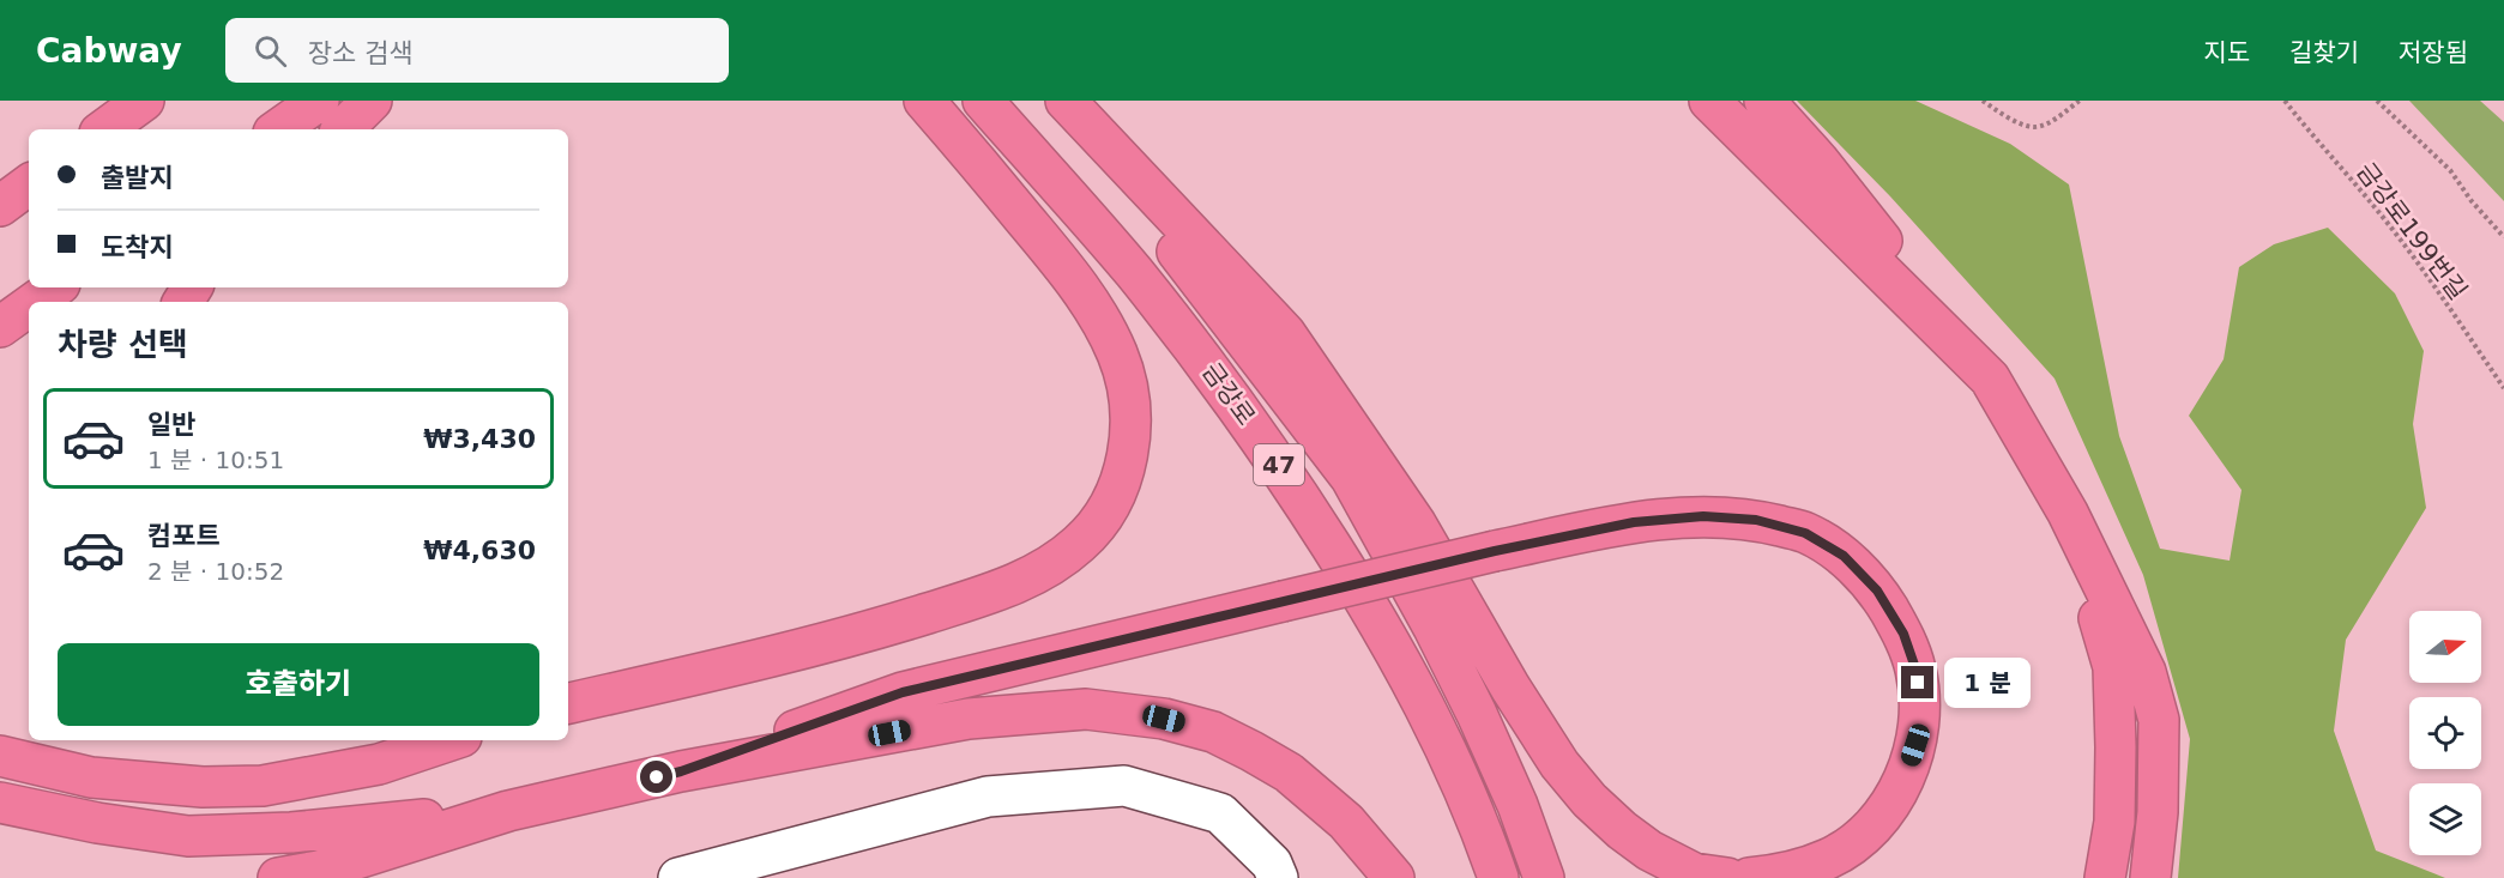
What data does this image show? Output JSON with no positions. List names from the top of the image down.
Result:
{
  "streets": {
    "highway": ["금강로", "47"],
    "path": ["금강로199번길"]
  },
  "north": "right",
  "page": {
    "header": "Cabway",
    "search": "장소 검색",
    "nav": ["지도", "길찾기", "저장됨"],
    "banner": ["출발지", "도착지"],
    "heading": "차량 선택",
    "list": [
      {
        "name": "일반",
        "note": "1 분 · 10:51",
        "value": "₩3,430"
      },
      {
        "name": "컴포트",
        "note": "2 분 · 10:52",
        "value": "₩4,630"
      }
    ],
    "buttons": "호출하기",
    "bubble": "1 분"
  }
}
